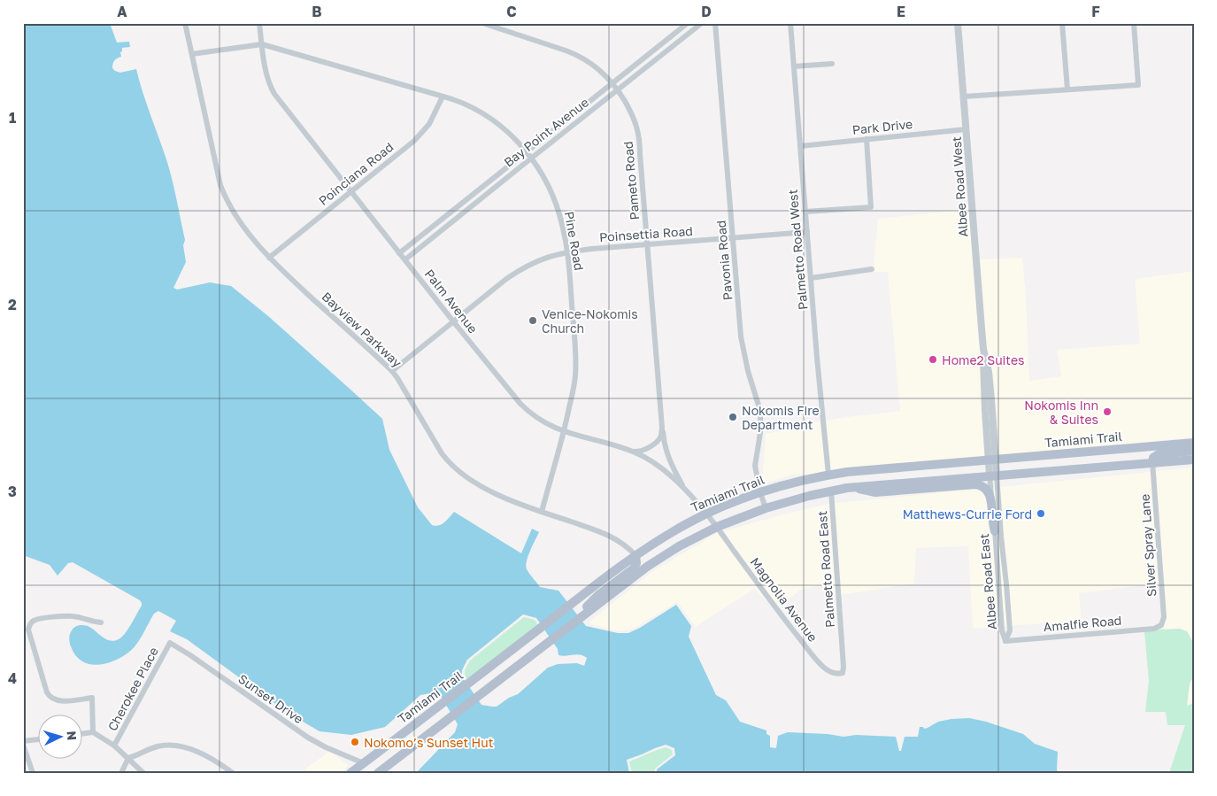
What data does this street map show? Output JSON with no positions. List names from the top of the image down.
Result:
{
  "streets": {
    "main road": ["Tamiami Trail"],
    "street": [
      "Park Drive",
      "Bay Point Avenue",
      "Poinciana Road",
      "Pameto Road",
      "Albee Road West",
      "Poinsettia Road",
      "Pine Road",
      "Palmetto Road West",
      "Pavonia Road",
      "Palm Avenue",
      "Bayview Parkway",
      "Silver Spray Lane",
      "Palmetto Road East",
      "Albee Road East",
      "Magnolia Avenue",
      "Amalfie Road",
      "Cherokee Place",
      "Sunset Drive"
    ]
  },
  "crossings": [
    ["Park Drive", "Albee Road West"],
    ["Park Drive", "Palmetto Road West"],
    ["Bay Point Avenue", "Pameto Road"],
    ["Bay Point Avenue", "Pine Road"],
    ["Bay Point Avenue", "Palm Avenue"],
    ["Poinciana Road", "Pine Road"],
    ["Poinciana Road", "Palm Avenue"],
    ["Poinciana Road", "Bayview Parkway"],
    ["Pameto Road", "Poinsettia Road"],
    ["Pameto Road", "Palm Avenue"],
    ["Albee Road West", "Tamiami Trail"],
    ["Albee Road West", "Albee Road East"],
    ["Poinsettia Road", "Pine Road"],
    ["Poinsettia Road", "Palmetto Road West"],
    ["Poinsettia Road", "Pavonia Road"],
    ["Poinsettia Road", "Palm Avenue"],
    ["Poinsettia Road", "Bayview Parkway"],
    ["Pine Road", "Palm Avenue"],
    ["Pine Road", "Bayview Parkway"],
    ["Palmetto Road West", "Tamiami Trail"],
    ["Pavonia Road", "Tamiami Trail"],
    ["Palm Avenue", "Tamiami Trail"],
    ["Palm Avenue", "Magnolia Avenue"],
    ["Bayview Parkway", "Tamiami Trail"],
    ["Tamiami Trail", "Albee Road East"],
    ["Tamiami Trail", "Magnolia Avenue"],
    ["Tamiami Trail", "Sunset Drive"],
    ["Silver Spray Lane", "Amalfie Road"],
    ["Palmetto Road East", "Magnolia Avenue"],
    ["Albee Road East", "Amalfie Road"],
    ["Cherokee Place", "Sunset Drive"]
  ],
  "places": [
    "Venice-Nokomis Church",
    "Home2 Suites",
    "Nokomis Inn & Suites",
    "Nokomis Fire Department",
    "Matthews-Currie Ford",
    "Nokomo’s Sunset Hut"
  ],
  "north": "right",
  "grid": {
    "columns": [
      "A",
      "B",
      "C",
      "D",
      "E",
      "F"
    ],
    "rows": [
      "1",
      "2",
      "3",
      "4"
    ]
  }
}
